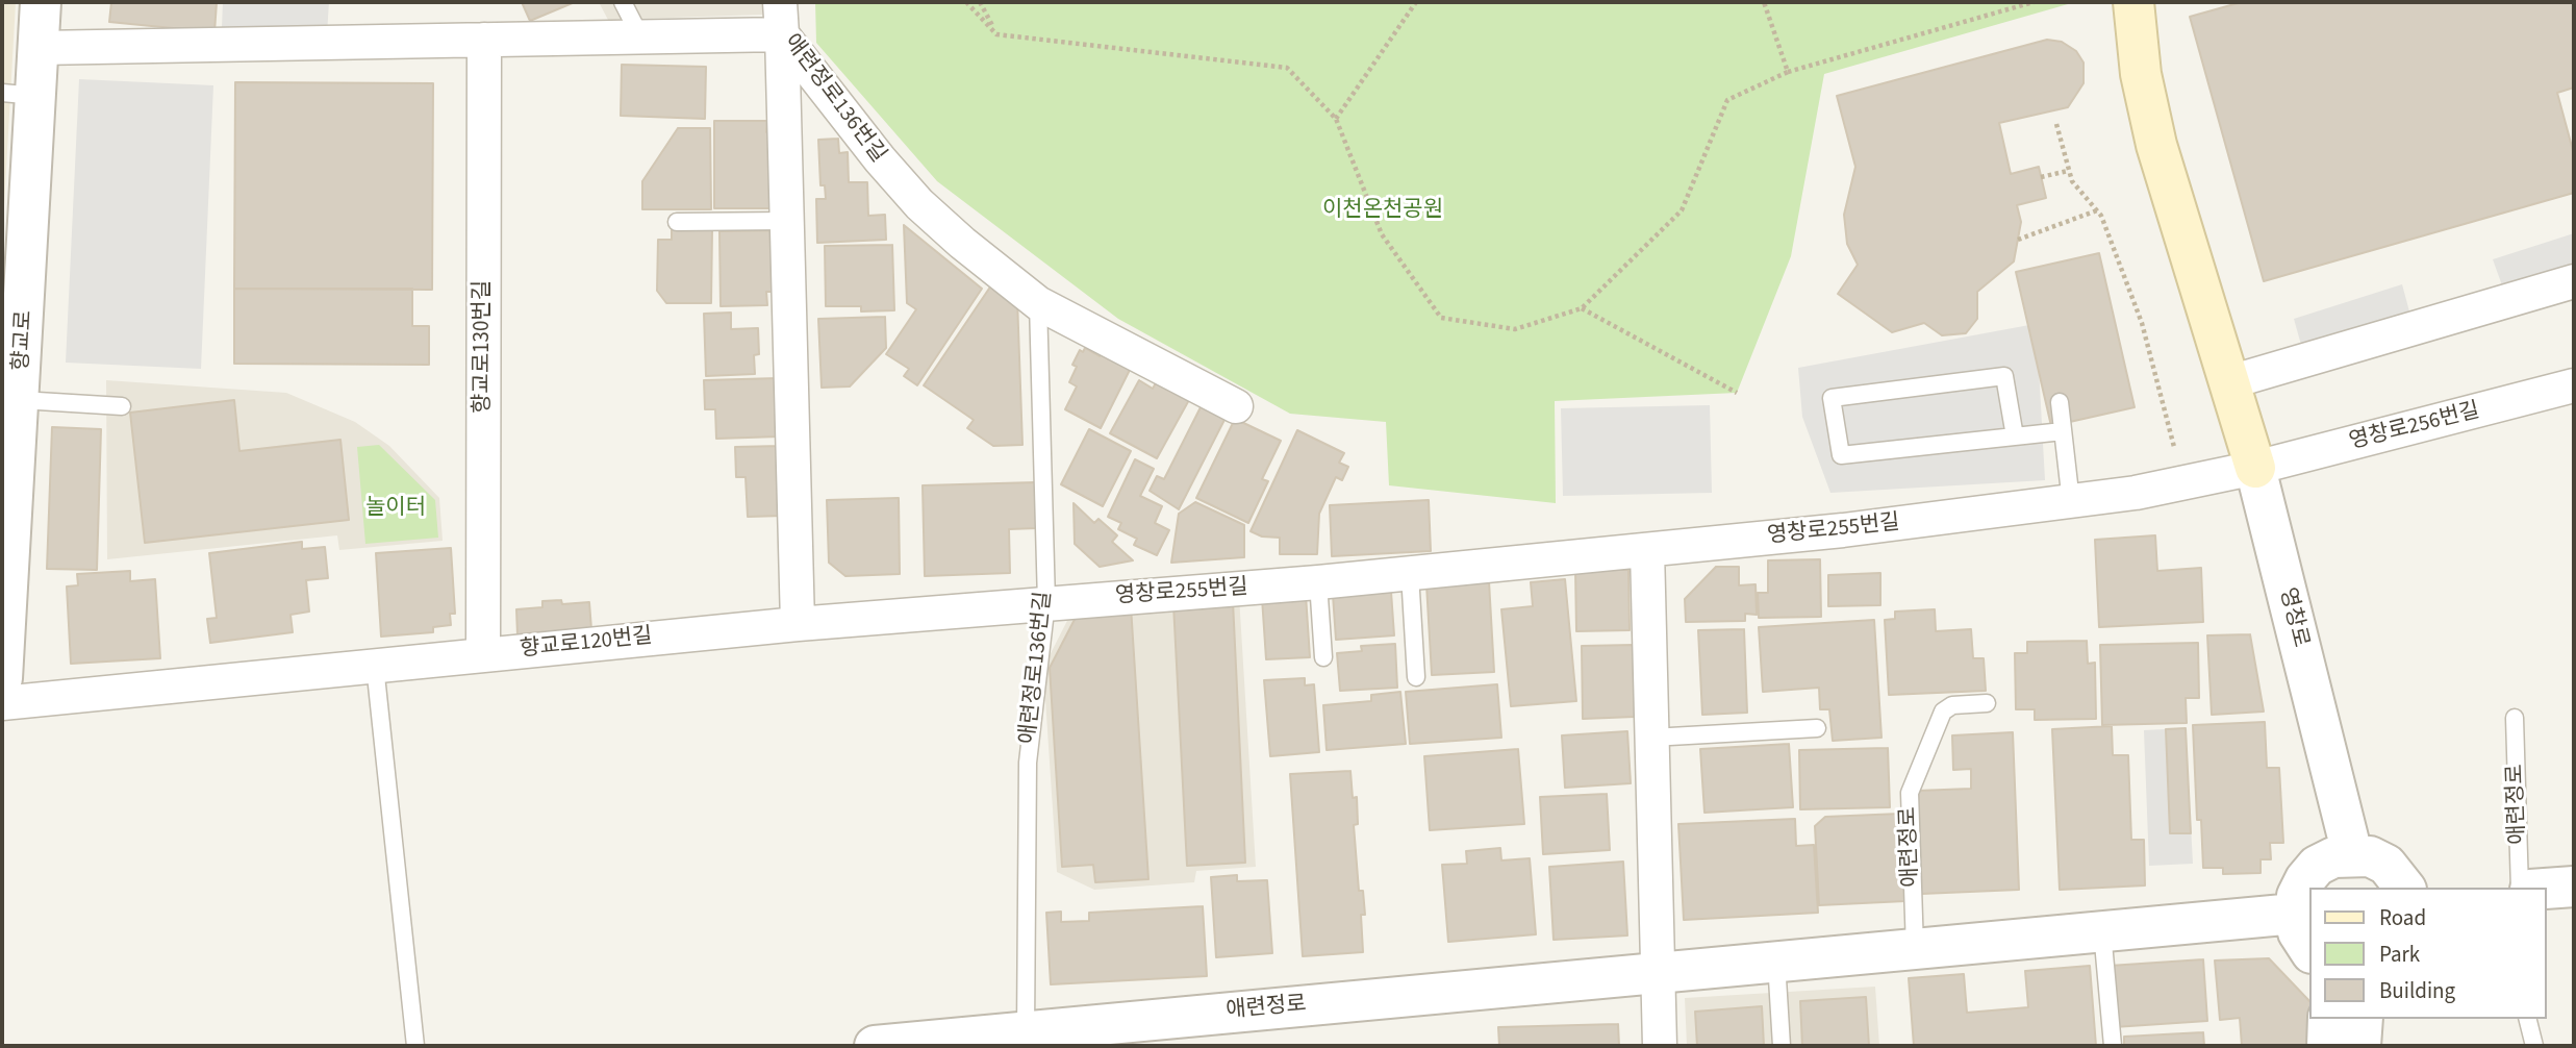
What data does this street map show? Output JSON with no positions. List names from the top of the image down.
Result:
{
  "streets": {
    "main road": ["영창로"],
    "street": [
      "애련정로136번길",
      "향교로",
      "향교로130번길",
      "영창로256번길",
      "영창로255번길",
      "향교로120번길",
      "애련정로"
    ]
  },
  "crossings": [
    ["애련정로136번길", "영창로255번길"],
    ["애련정로136번길", "향교로120번길"],
    ["애련정로136번길", "애련정로"],
    ["향교로130번길", "향교로120번길"],
    ["영창로256번길", "영창로255번길"],
    ["영창로256번길", "영창로"],
    ["영창로255번길", "영창로"],
    ["영창로255번길", "향교로120번길"]
  ],
  "parks": ["이천온천공원", "놀이터"],
  "legend": ["Road", "Park", "Building"]
}
